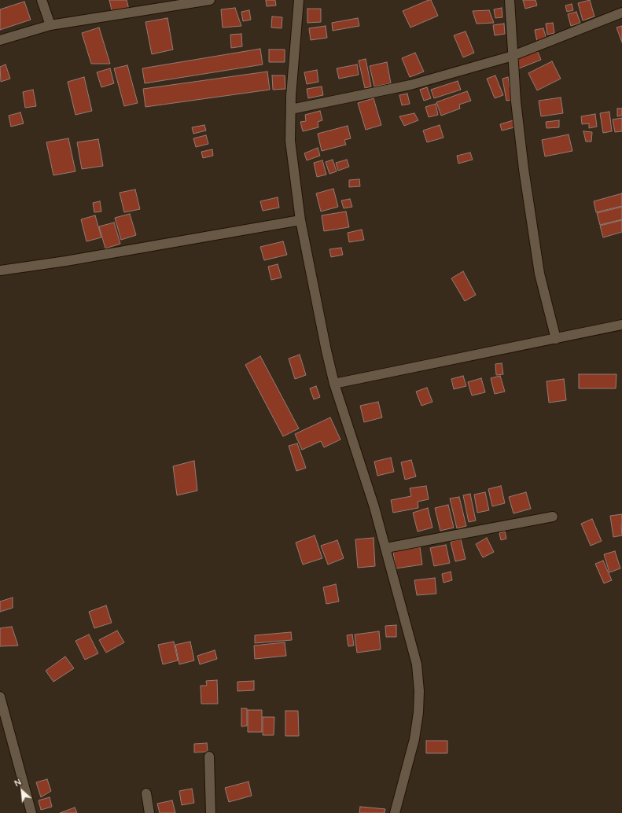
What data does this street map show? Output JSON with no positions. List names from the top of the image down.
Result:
{
  "north": "top left"
}
